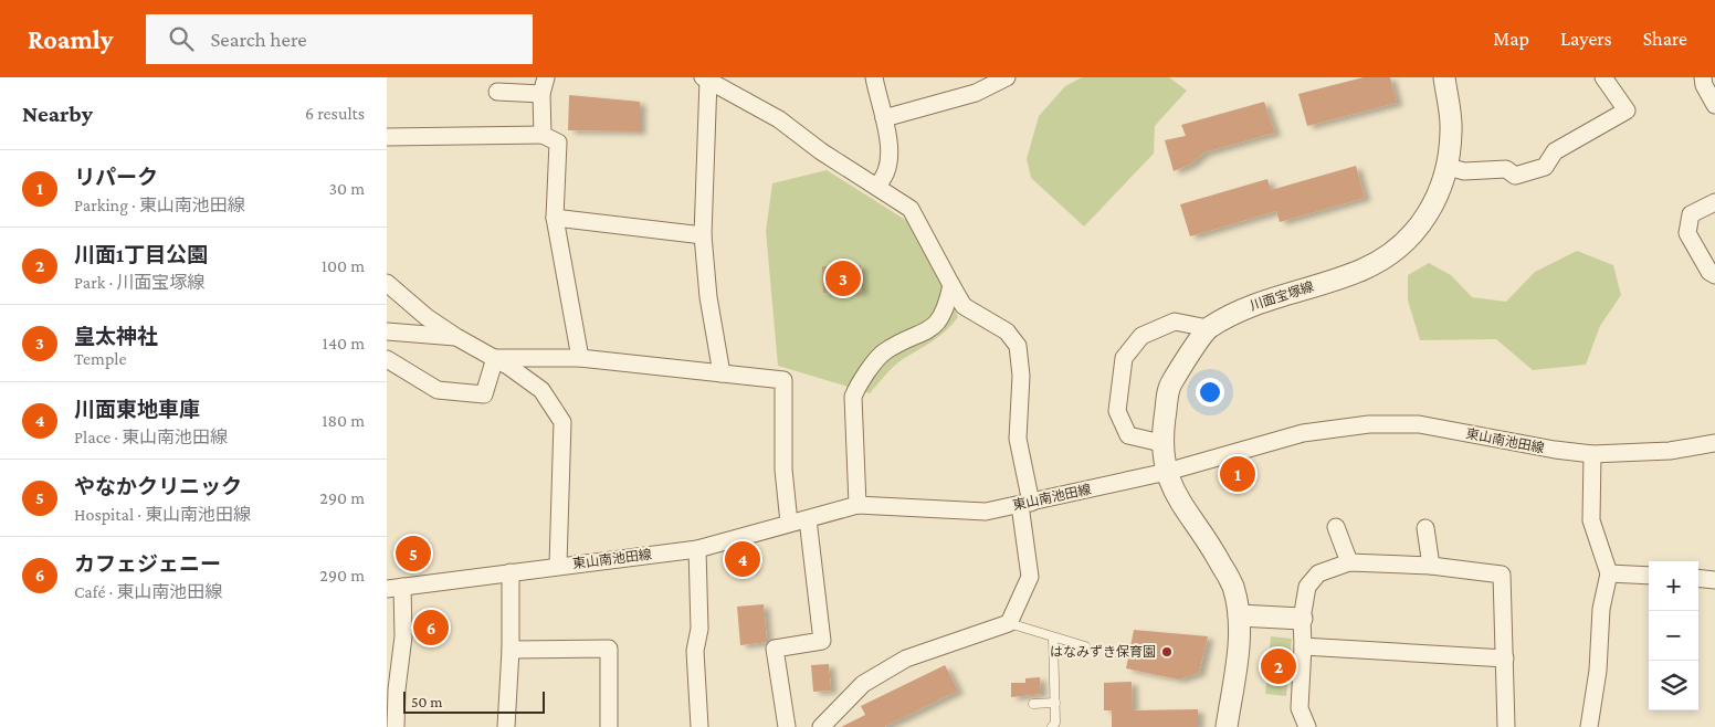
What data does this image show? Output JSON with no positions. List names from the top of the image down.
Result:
{
  "streets": {
    "street": ["川面宝塚線", "東山南池田線"]
  },
  "crossings": [
    ["川面宝塚線", "東山南池田線"]
  ],
  "places": ["はなみずき保育園"],
  "scale_bar": "50 m",
  "page": {
    "header": "Roamly",
    "search": "Search here",
    "nav": ["Map", "Layers", "Share"],
    "heading": ["Nearby", "6 results"],
    "list": [
      {
        "mark": "1",
        "name": "リパーク",
        "note": "Parking · 東山南池田線",
        "value": "30 m"
      },
      {
        "mark": "2",
        "name": "川面1丁目公園",
        "note": "Park · 川面宝塚線",
        "value": "100 m"
      },
      {
        "mark": "3",
        "name": "皇太神社",
        "note": "Temple",
        "value": "140 m"
      },
      {
        "mark": "4",
        "name": "川面東地車庫",
        "note": "Place · 東山南池田線",
        "value": "180 m"
      },
      {
        "mark": "5",
        "name": "やなかクリニック",
        "note": "Hospital · 東山南池田線",
        "value": "290 m"
      },
      {
        "mark": "6",
        "name": "カフェジェニー",
        "note": "Café · 東山南池田線",
        "value": "290 m"
      }
    ],
    "pins": [
      "3",
      "1",
      "5",
      "4",
      "6",
      "2"
    ],
    "map_buttons": ["+", "−"],
    "scale": "50 m"
  }
}
